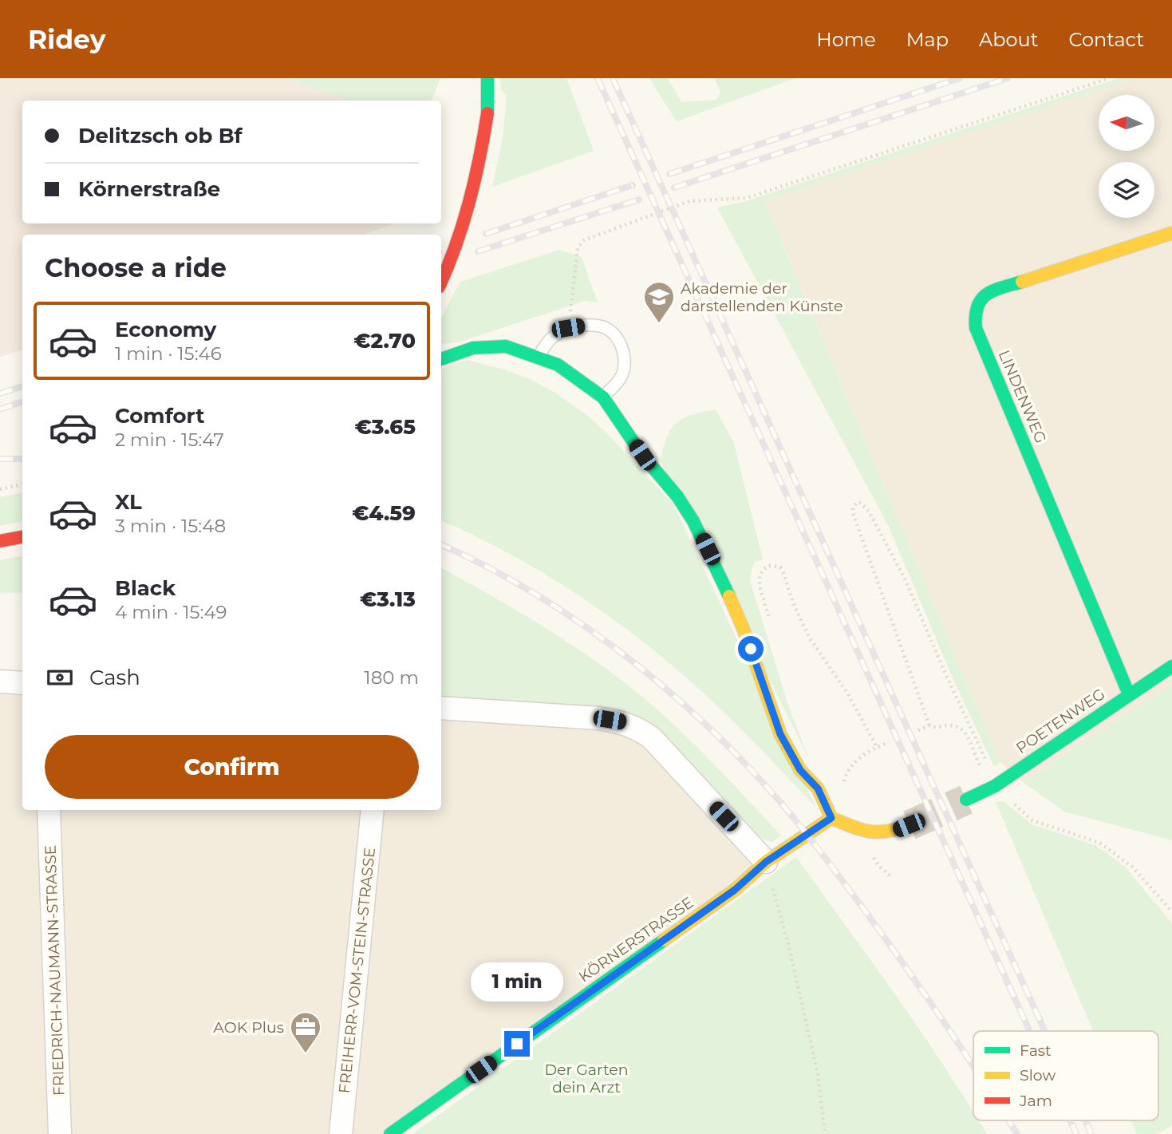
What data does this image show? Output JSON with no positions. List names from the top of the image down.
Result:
{
  "streets": {
    "street": [
      "LINDENWEG",
      "POETENWEG",
      "KÖRNERSTRASSE",
      "FRIEDRICH-NAUMANN-STRASSE",
      "FREIHERR-VOM-STEIN-STRASSE"
    ]
  },
  "crossings": [
    ["LINDENWEG", "POETENWEG"]
  ],
  "parks": ["Der Garten dein Arzt"],
  "places": {
    "school or university": ["Akademie der darstellenden Künste"],
    "office": ["AOK Plus"]
  },
  "legend": ["Fast", "Slow", "Jam"],
  "north": "left",
  "page": {
    "header": "Ridey",
    "nav": [
      "Home",
      "Map",
      "About",
      "Contact"
    ],
    "banner": ["Delitzsch ob Bf", "Körnerstraße"],
    "heading": "Choose a ride",
    "list": [
      {
        "name": "Economy",
        "note": "1 min · 15:46",
        "value": "€2.70"
      },
      {
        "name": "Comfort",
        "note": "2 min · 15:47",
        "value": "€3.65"
      },
      {
        "name": "XL",
        "note": "3 min · 15:48",
        "value": "€4.59"
      },
      {
        "name": "Black",
        "note": "4 min · 15:49",
        "value": "€3.13"
      }
    ],
    "pay": ["Cash", "180 m"],
    "buttons": "Confirm",
    "bubble": "1 min"
  }
}
